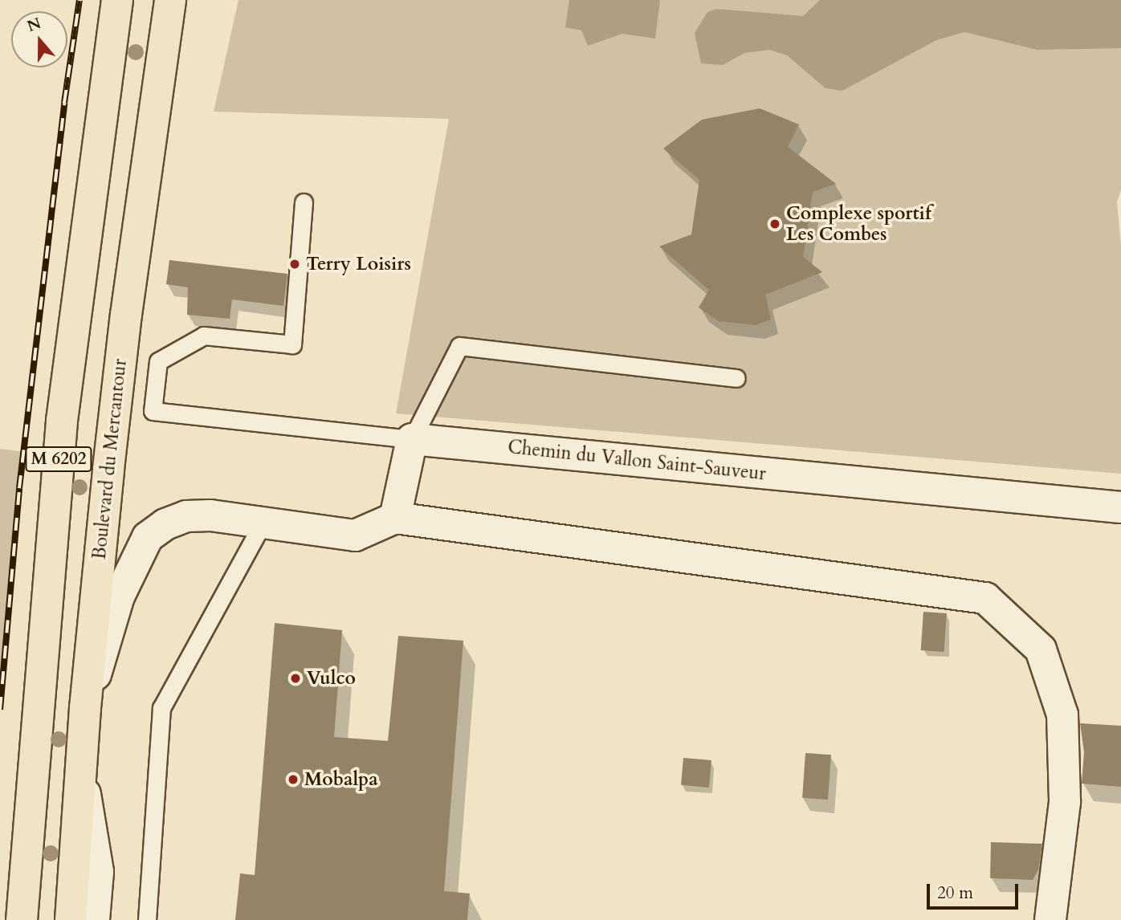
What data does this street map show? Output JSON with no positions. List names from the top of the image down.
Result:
{
  "streets": {
    "main road": ["M 6202", "Boulevard du Mercantour"],
    "street": ["Chemin du Vallon Saint-Sauveur"]
  },
  "places": [
    "Complexe sportif Les Combes",
    "Terry Loisirs",
    "Vulco",
    "Mobalpa"
  ],
  "scale_bar": "20 m",
  "north": "top"
}
